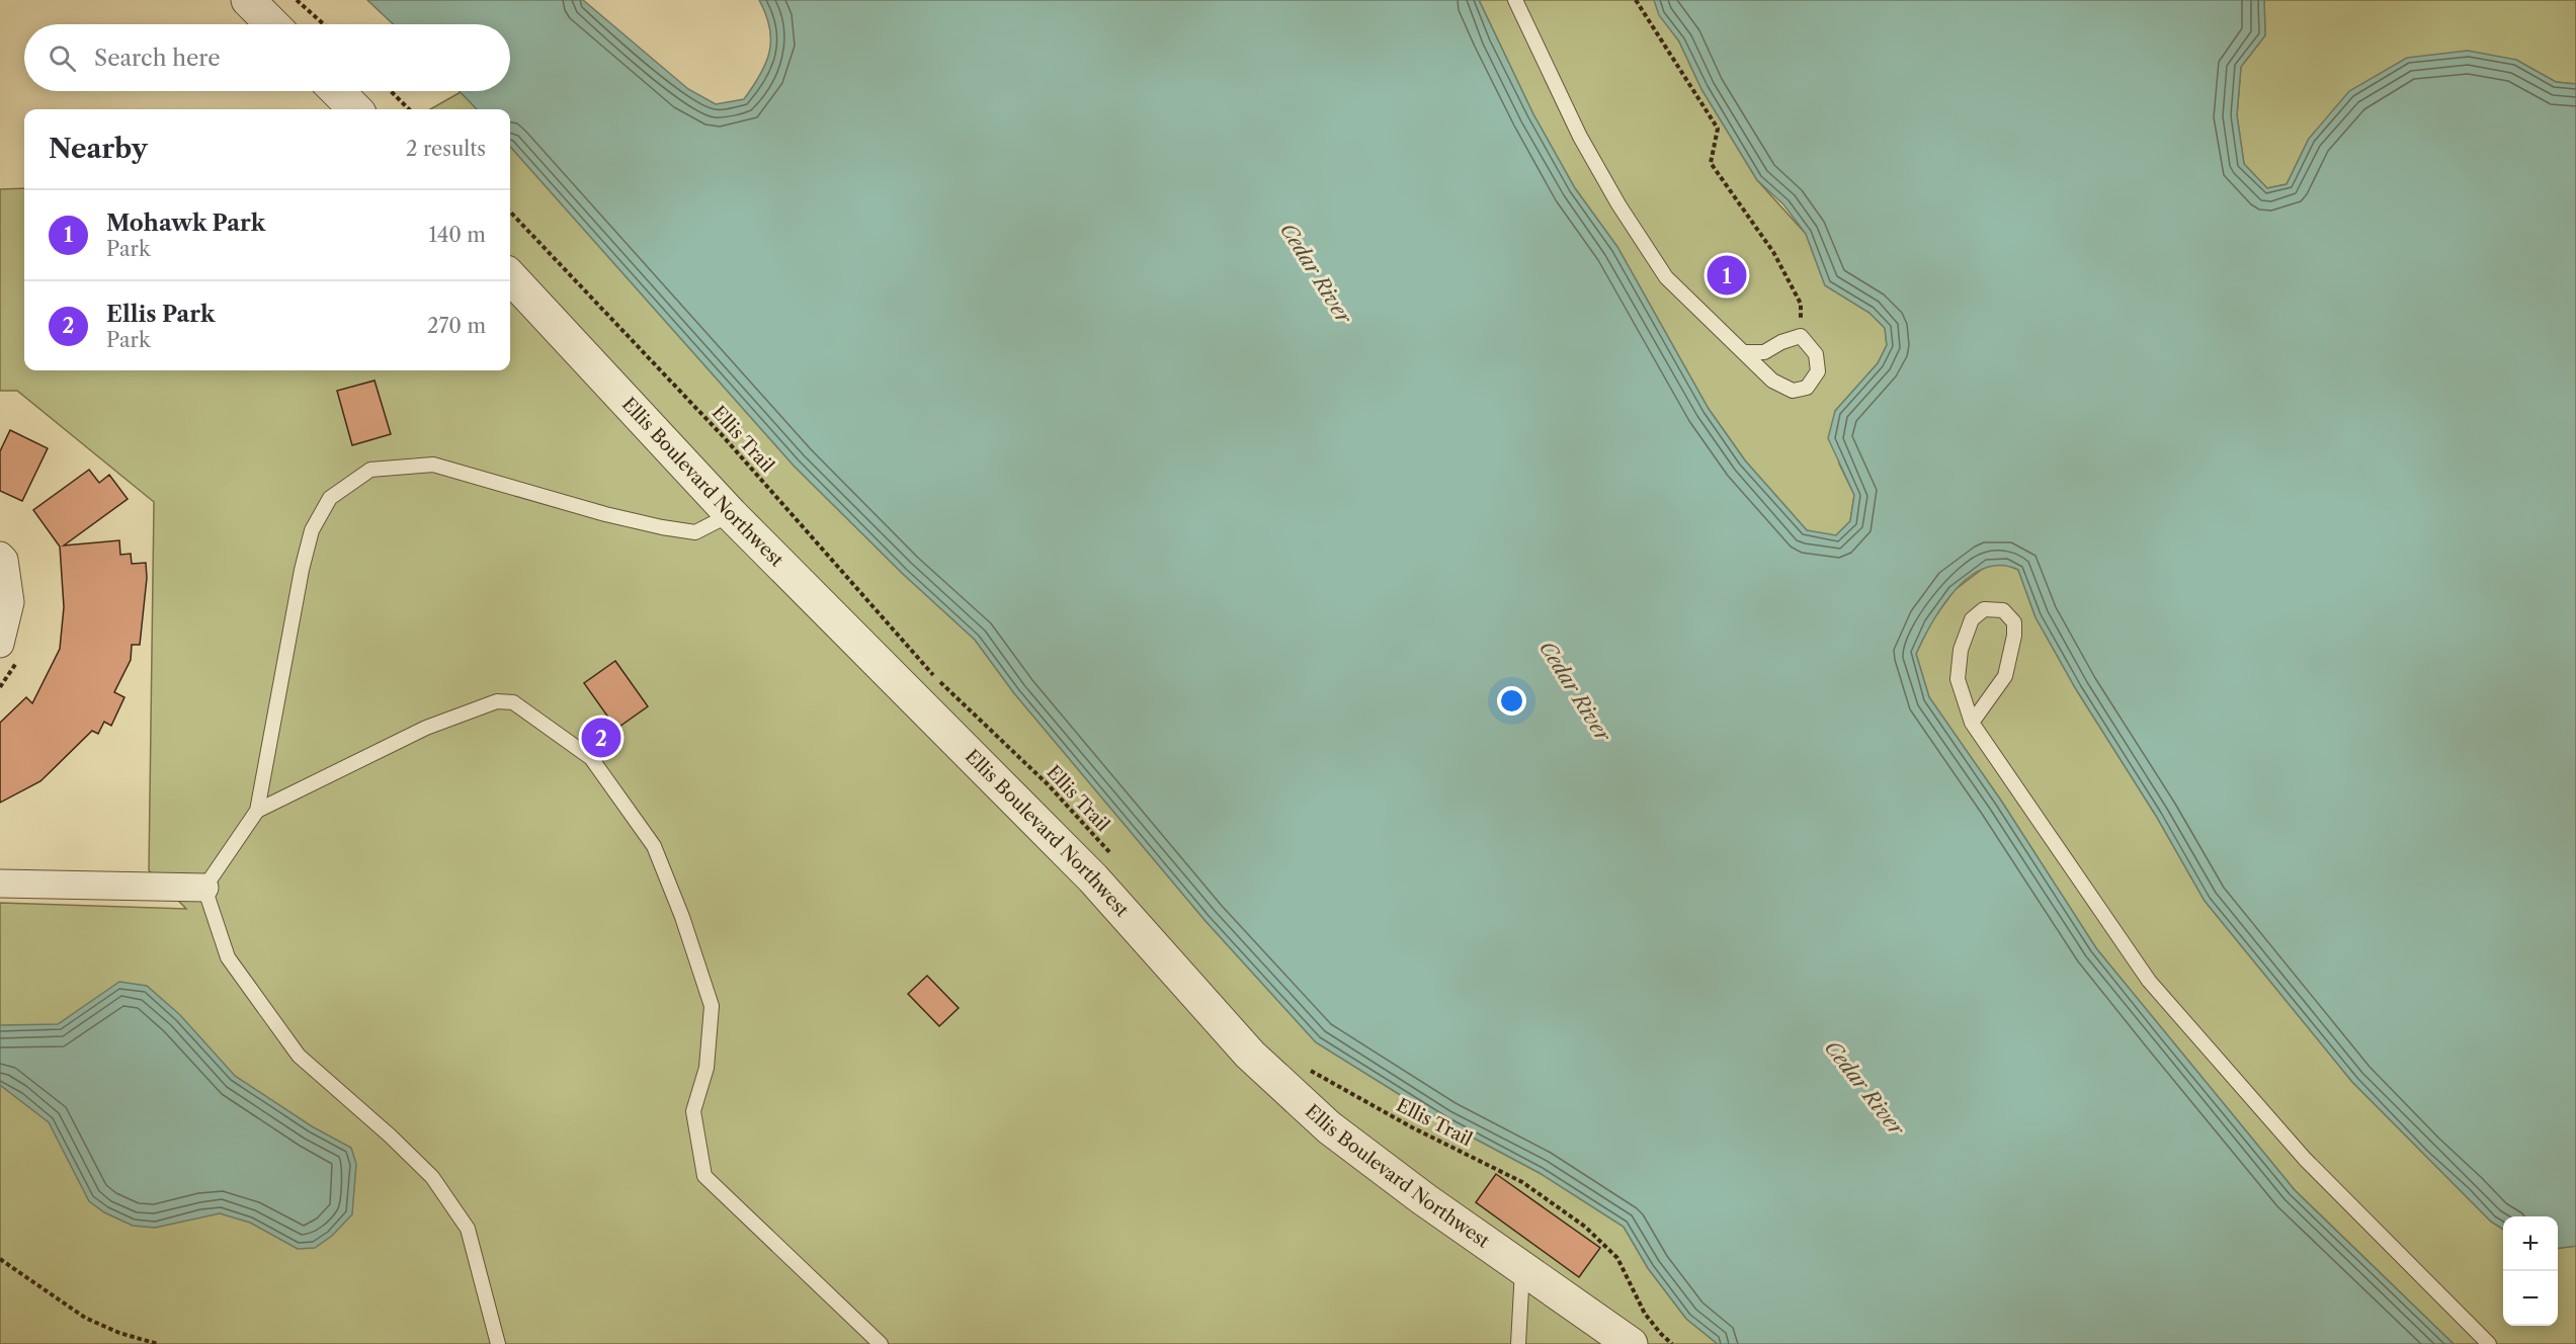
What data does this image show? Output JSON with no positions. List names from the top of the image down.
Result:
{
  "streets": {
    "street": ["Ellis Boulevard Northwest"],
    "path": ["Ellis Trail"]
  },
  "water": ["Cedar River"],
  "page": {
    "search": "Search here",
    "heading": ["Nearby", "2 results"],
    "list": [
      {
        "mark": "1",
        "name": "Mohawk Park",
        "note": "Park",
        "value": "140 m"
      },
      {
        "mark": "2",
        "name": "Ellis Park",
        "note": "Park",
        "value": "270 m"
      }
    ],
    "pins": ["1", "2"],
    "map_buttons": ["+", "−"]
  }
}
